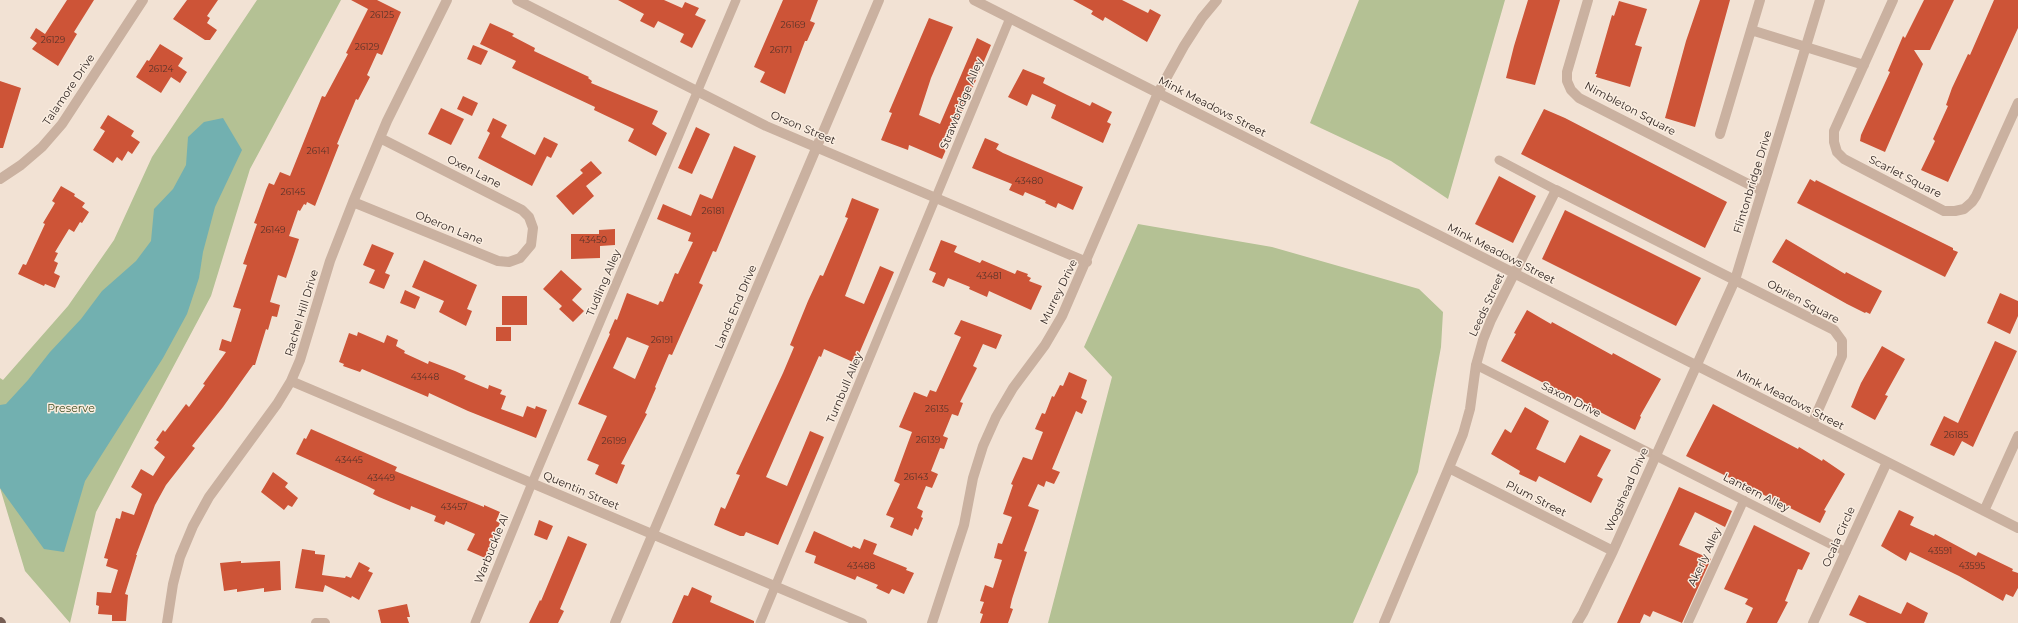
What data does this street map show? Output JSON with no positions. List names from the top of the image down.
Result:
{
  "streets": {
    "street": [
      "Talamore Drive",
      "Mink Meadows Street",
      "Nimbleton Square",
      "Orson Street",
      "Oxen Lane",
      "Scarlet Square",
      "Flintonbridge Drive",
      "Oberon Lane",
      "Murrey Drive",
      "Obrien Square",
      "Leeds Street",
      "Lands End Drive",
      "Rachel Hill Drive",
      "Wogshead Drive",
      "Quentin Street",
      "Plum Street",
      "Ocala Circle"
    ],
    "lane": [
      "Strawbridge Alley",
      "Tudling Alley",
      "Turnbull Alley",
      "Saxon Drive",
      "Lantern Alley",
      "Warbuckle Al",
      "Akerly Alley"
    ]
  },
  "crossings": [
    ["Strawbridge Alley", "Mink Meadows Street"],
    ["Strawbridge Alley", "Orson Street"],
    ["Strawbridge Alley", "Turnbull Alley"],
    ["Mink Meadows Street", "Flintonbridge Drive"],
    ["Mink Meadows Street", "Murrey Drive"],
    ["Mink Meadows Street", "Obrien Square"],
    ["Mink Meadows Street", "Leeds Street"],
    ["Mink Meadows Street", "Wogshead Drive"],
    ["Mink Meadows Street", "Ocala Circle"],
    ["Nimbleton Square", "Flintonbridge Drive"],
    ["Orson Street", "Tudling Alley"],
    ["Orson Street", "Murrey Drive"],
    ["Orson Street", "Lands End Drive"],
    ["Orson Street", "Turnbull Alley"],
    ["Oxen Lane", "Oberon Lane"],
    ["Oxen Lane", "Rachel Hill Drive"],
    ["Flintonbridge Drive", "Obrien Square"],
    ["Flintonbridge Drive", "Wogshead Drive"],
    ["Oberon Lane", "Rachel Hill Drive"],
    ["Tudling Alley", "Quentin Street"],
    ["Tudling Alley", "Warbuckle Al"],
    ["Leeds Street", "Saxon Drive"],
    ["Leeds Street", "Plum Street"],
    ["Lands End Drive", "Quentin Street"],
    ["Rachel Hill Drive", "Quentin Street"],
    ["Turnbull Alley", "Quentin Street"],
    ["Saxon Drive", "Wogshead Drive"],
    ["Saxon Drive", "Lantern Alley"],
    ["Wogshead Drive", "Lantern Alley"],
    ["Wogshead Drive", "Plum Street"],
    ["Quentin Street", "Warbuckle Al"],
    ["Lantern Alley", "Ocala Circle"],
    ["Lantern Alley", "Akerly Alley"]
  ],
  "parks": ["Preserve"],
  "house_numbers": [
    "26125",
    "26169",
    "26129",
    "26129",
    "26171",
    "26124",
    "26141",
    "43480",
    "26145",
    "26181",
    "26149",
    "43450",
    "43481",
    "26191",
    "43448",
    "26135",
    "26185",
    "26139",
    "26199",
    "43445",
    "26143",
    "43449",
    "43457",
    "43591",
    "43488",
    "43595"
  ]
}
